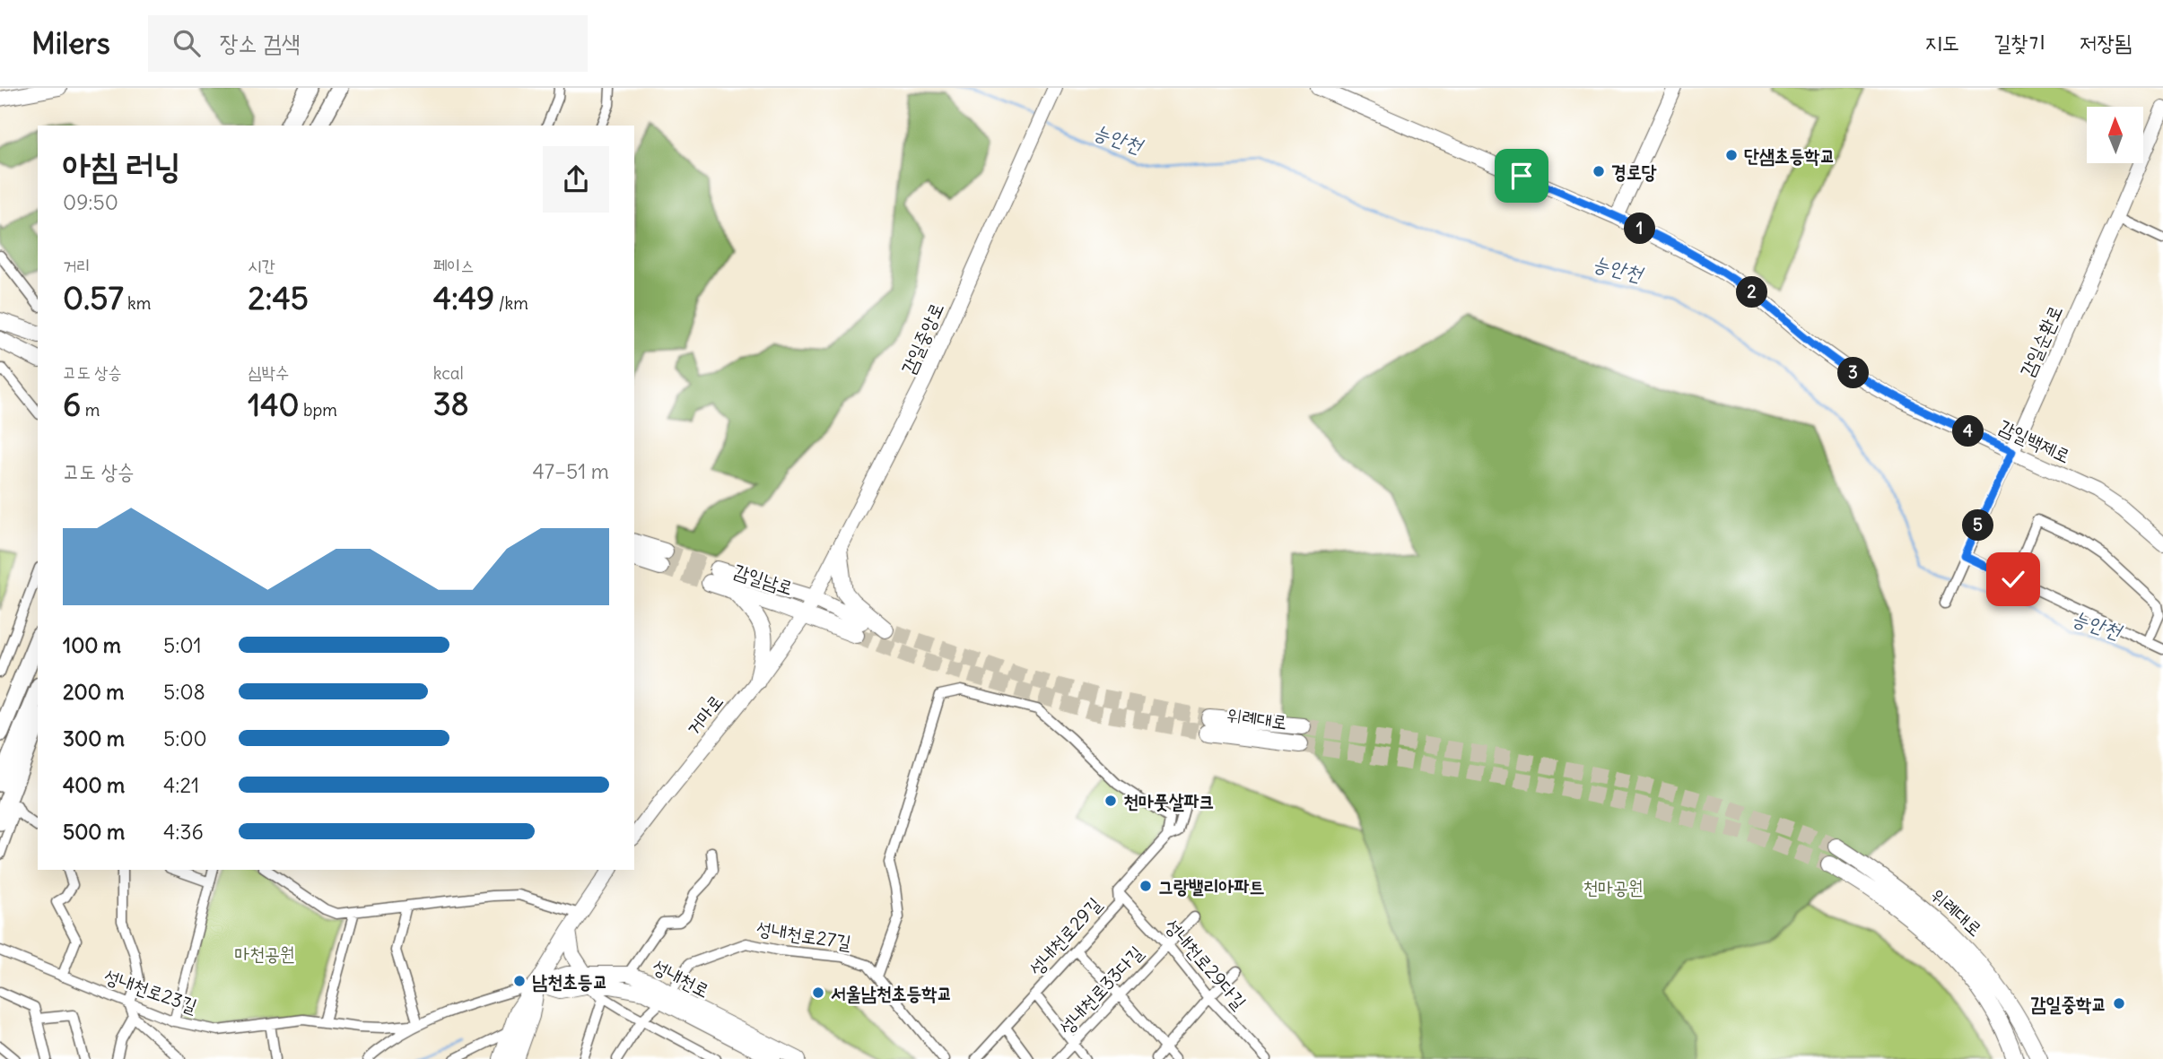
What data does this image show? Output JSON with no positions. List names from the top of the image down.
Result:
{
  "streets": {
    "main road": [
      "감일중앙로",
      "감일순환로",
      "감일백제로",
      "감일남로",
      "거마로",
      "위례대로",
      "성내천로"
    ],
    "street": [
      "성내천로27길",
      "성내천로29길",
      "성내천로29다길",
      "성내천로33다길",
      "성내천로23길"
    ]
  },
  "crossings": [
    ["감일중앙로", "감일남로"],
    ["감일중앙로", "거마로"],
    ["감일순환로", "감일백제로"],
    ["감일남로", "거마로"],
    ["성내천로27길", "성내천로"],
    ["성내천로29길", "성내천로29다길"],
    ["성내천로29다길", "성내천로33다길"],
    ["성내천로", "성내천로23길"]
  ],
  "water": ["능안천"],
  "parks": ["천마공원", "마천공원"],
  "places": [
    "단샘초등학교",
    "경로당",
    "천마풋살파크",
    "그랑밸리아파트",
    "남천초등교",
    "서울남천초등학교",
    "감일중학교"
  ],
  "north": "top",
  "page": {
    "header": "Milers",
    "search": "장소 검색",
    "nav": ["지도", "길찾기", "저장됨"],
    "heading": ["아침 러닝", "09:50"],
    "pins": [
      "1",
      "2",
      "3",
      "4",
      "5"
    ],
    "stats": [
      ["거리", "0.57 km"],
      ["시간", "2:45"],
      ["페이스", "4:49 /km"],
      ["고도 상승", "6 m"],
      ["심박수", "140 bpm"],
      ["kcal", "38"]
    ],
    "chart": ["고도 상승", "47–51 m"],
    "list": [
      {
        "name": "100 m",
        "note": "5:01"
      },
      {
        "name": "200 m",
        "note": "5:08"
      },
      {
        "name": "300 m",
        "note": "5:00"
      },
      {
        "name": "400 m",
        "note": "4:21"
      },
      {
        "name": "500 m",
        "note": "4:36"
      }
    ]
  }
}
